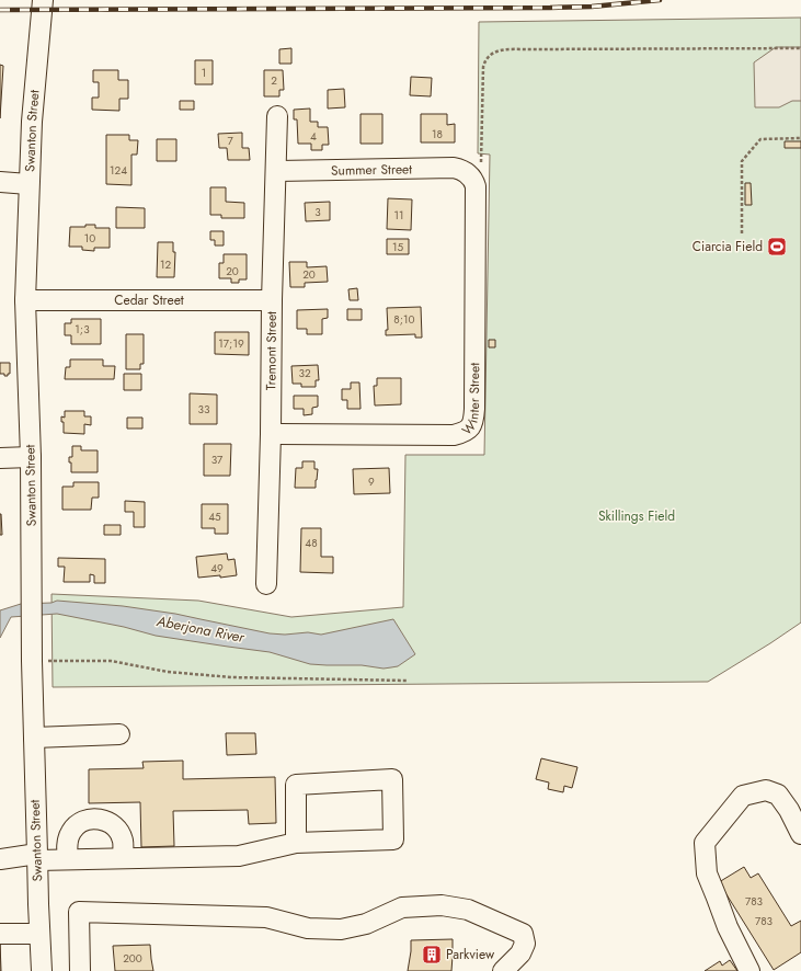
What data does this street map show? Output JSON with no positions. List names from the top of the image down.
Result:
{
  "streets": {
    "street": [
      "Swanton Street",
      "Summer Street",
      "Cedar Street",
      "Tremont Street",
      "Winter Street"
    ]
  },
  "crossings": [
    ["Swanton Street", "Cedar Street"],
    ["Summer Street", "Tremont Street"],
    ["Summer Street", "Winter Street"],
    ["Cedar Street", "Tremont Street"],
    ["Tremont Street", "Winter Street"]
  ],
  "water": ["Aberjona River"],
  "parks": ["Skillings Field"],
  "places": {
    "sports": ["Ciarcia Field"],
    "building": ["Parkview"]
  },
  "house_numbers": [
    "1",
    "2",
    "18",
    "4",
    "7",
    "124",
    "3",
    "11",
    "10",
    "15",
    "12",
    "20",
    "20",
    "8;10",
    "1;3",
    "17;19",
    "32",
    "33",
    "37",
    "9",
    "45",
    "48",
    "49",
    "783",
    "783",
    "200"
  ]
}
